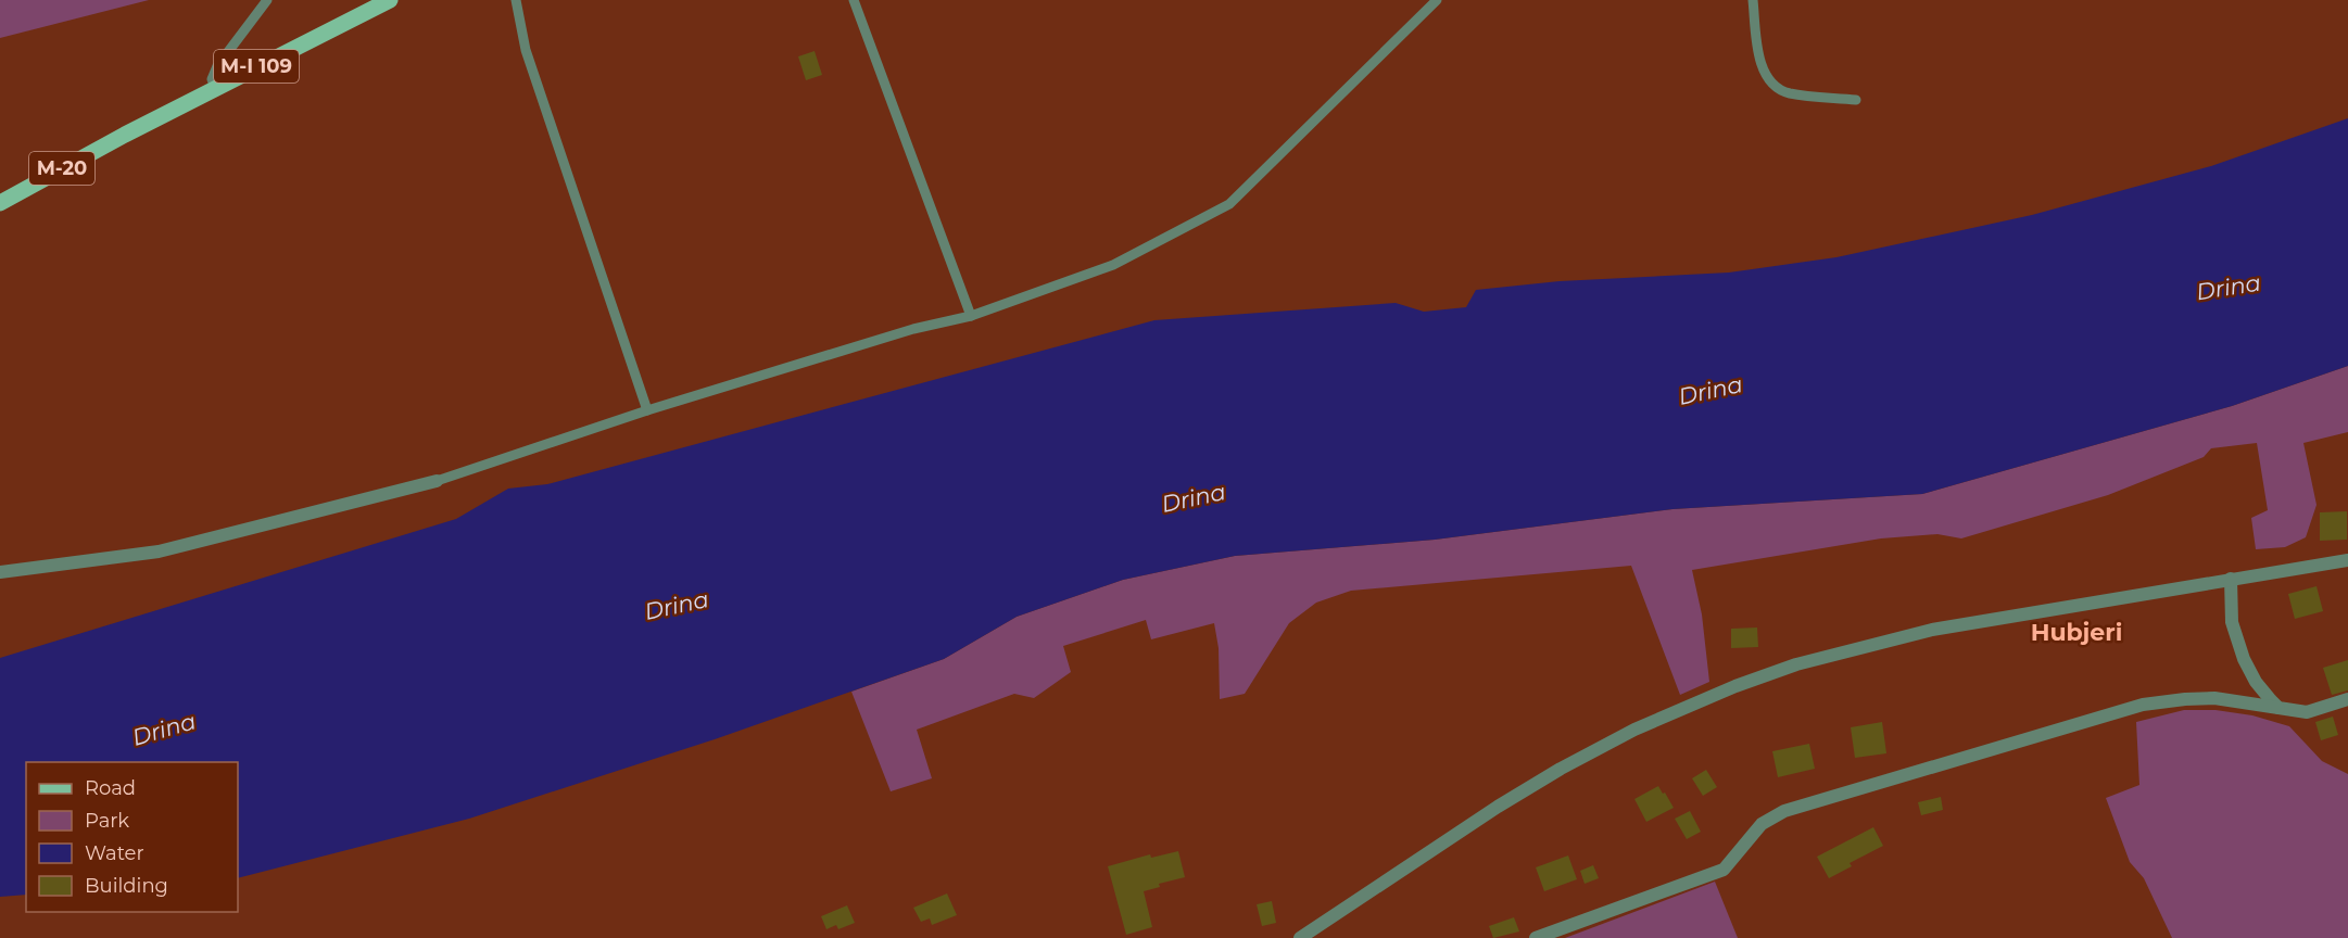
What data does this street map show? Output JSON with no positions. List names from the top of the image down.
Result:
{
  "streets": {
    "main road": ["M-I 109", "M-20"]
  },
  "crossings": [
    ["M-I 109", "M-20"]
  ],
  "districts": ["Hubjeri"],
  "water": ["Drina"],
  "legend": [
    "Road",
    "Park",
    "Water",
    "Building"
  ]
}
